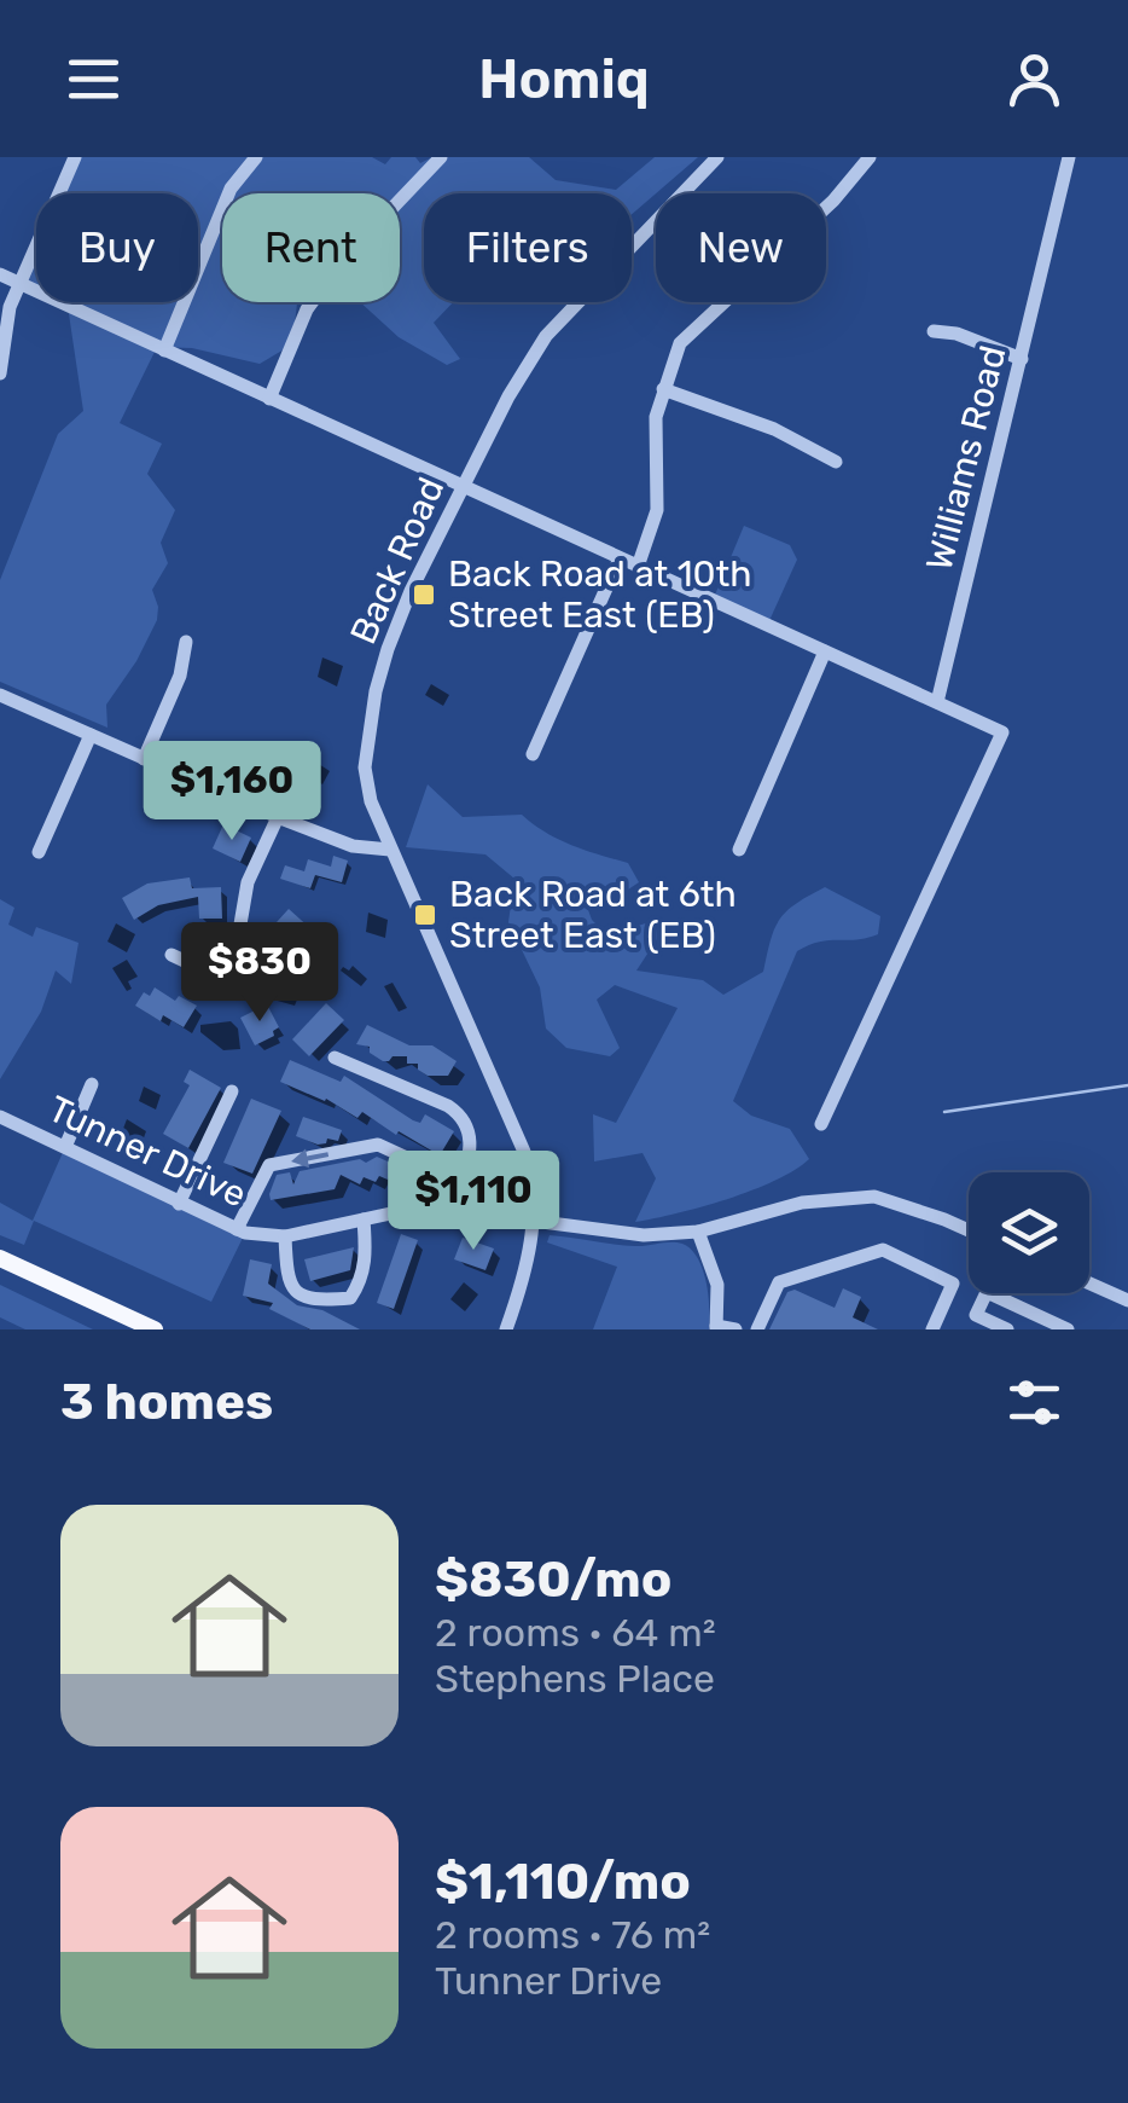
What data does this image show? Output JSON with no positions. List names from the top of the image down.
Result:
{
  "streets": {
    "street": ["Williams Road", "Back Road", "Tunner Drive"]
  },
  "crossings": [
    ["Back Road", "Tunner Drive"]
  ],
  "places": {
    "transit": ["Back Road at 10th Street East (EB)", "Back Road at 6th Street East (EB)"]
  },
  "page": {
    "header": "Homiq",
    "chip": [
      "Buy",
      "Rent",
      "Filters",
      "New"
    ],
    "price": ["$1,160", "$830", "$1,110"],
    "heading": "3 homes",
    "list": [
      {
        "name": "$830/mo",
        "note": "2 rooms · 64 m² · Stephens Place"
      },
      {
        "name": "$1,110/mo",
        "note": "2 rooms · 76 m² · Tunner Drive"
      }
    ]
  }
}
